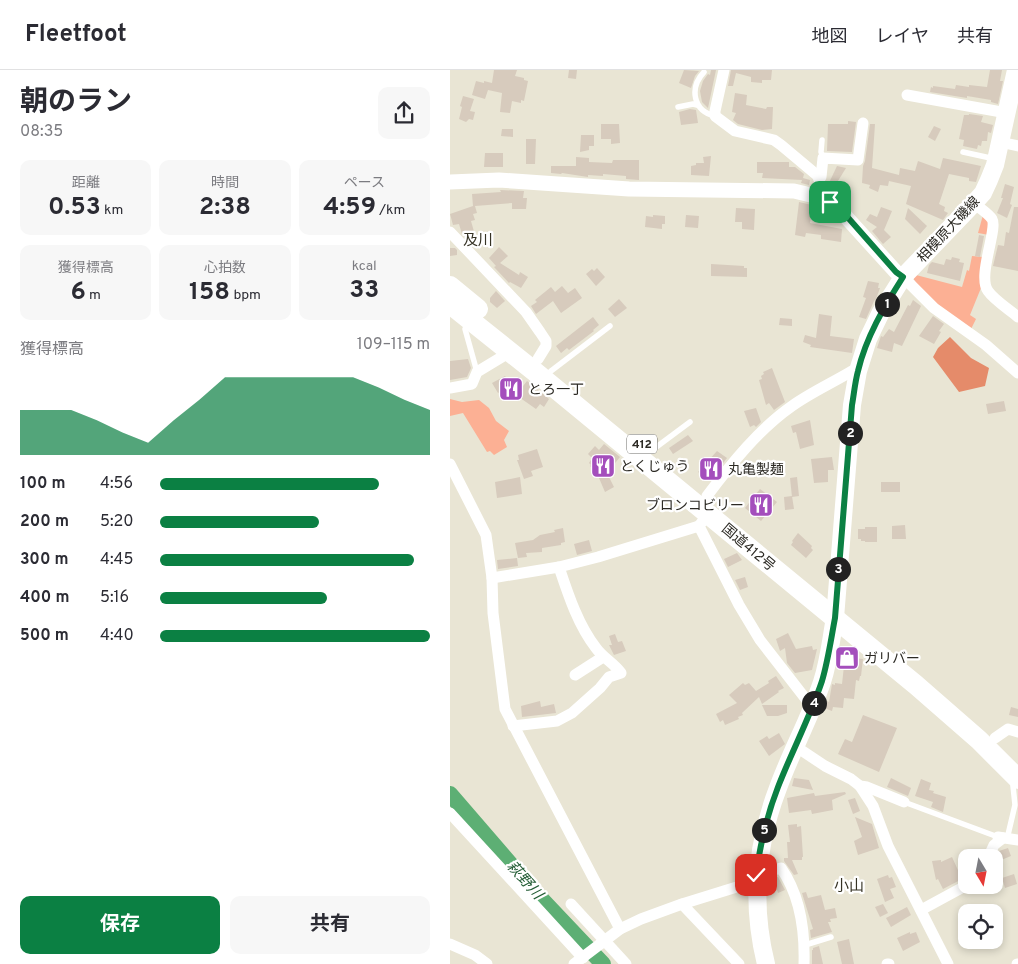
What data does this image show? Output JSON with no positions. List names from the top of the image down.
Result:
{
  "streets": {
    "highway": ["412", "国道412号"],
    "main road": ["相模原大磯線"]
  },
  "crossings": [
    ["相模原大磯線", "国道412号"]
  ],
  "districts": ["及川", "小山"],
  "water": ["萩野川"],
  "places": {
    "restaurant": [
      "とろ一丁",
      "とくじゅう",
      "丸亀製麺",
      "ブロンコビリー"
    ],
    "shop": ["ガリバー"]
  },
  "north": "bottom",
  "page": {
    "header": "Fleetfoot",
    "nav": ["地図", "レイヤ", "共有"],
    "heading": ["朝のラン", "08:35"],
    "stats": [
      ["距離", "0.53 km"],
      ["時間", "2:38"],
      ["ペース", "4:59 /km"],
      ["獲得標高", "6 m"],
      ["心拍数", "158 bpm"],
      ["kcal", "33"]
    ],
    "pins": [
      "1",
      "2",
      "3",
      "4",
      "5"
    ],
    "chart": ["獲得標高", "109–115 m"],
    "list": [
      {
        "name": "100 m",
        "note": "4:56"
      },
      {
        "name": "200 m",
        "note": "5:20"
      },
      {
        "name": "300 m",
        "note": "4:45"
      },
      {
        "name": "400 m",
        "note": "5:16"
      },
      {
        "name": "500 m",
        "note": "4:40"
      }
    ],
    "buttons": ["保存", "共有"]
  }
}
